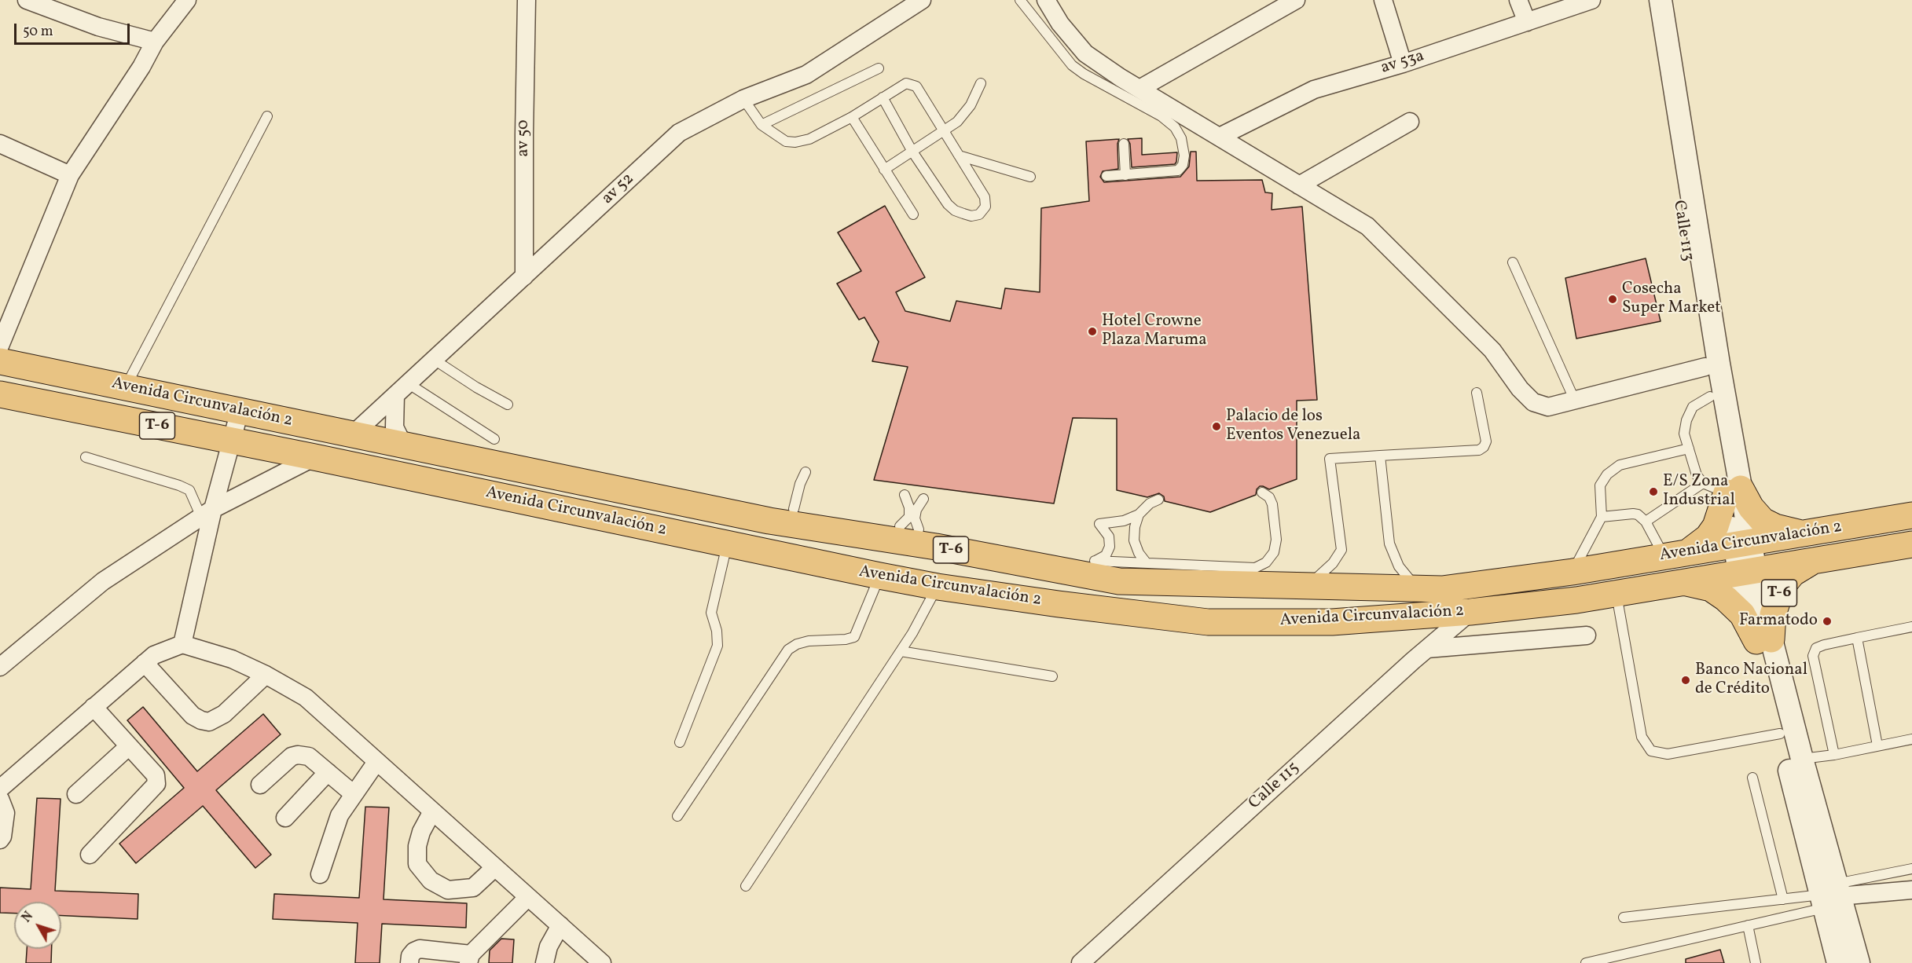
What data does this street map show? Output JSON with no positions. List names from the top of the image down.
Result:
{
  "streets": {
    "highway": ["Avenida Circunvalación 2", "T-6"],
    "street": [
      "av 53a",
      "av 50",
      "av 52",
      "Calle 113",
      "Calle 115"
    ]
  },
  "crossings": [
    ["av 50", "av 52"],
    ["av 52", "Avenida Circunvalación 2"],
    ["Calle 113", "Avenida Circunvalación 2"],
    ["Calle 113", "T-6"],
    ["Avenida Circunvalación 2", "T-6"],
    ["Avenida Circunvalación 2", "Calle 115"]
  ],
  "places": [
    "Cosecha Super Market",
    "Hotel Crowne Plaza Maruma",
    "Palacio de los Eventos Venezuela",
    "E/S Zona Industrial",
    "Farmatodo",
    "Banco Nacional de Crédito"
  ],
  "scale_bar": "50 m",
  "north": "top left"
}
